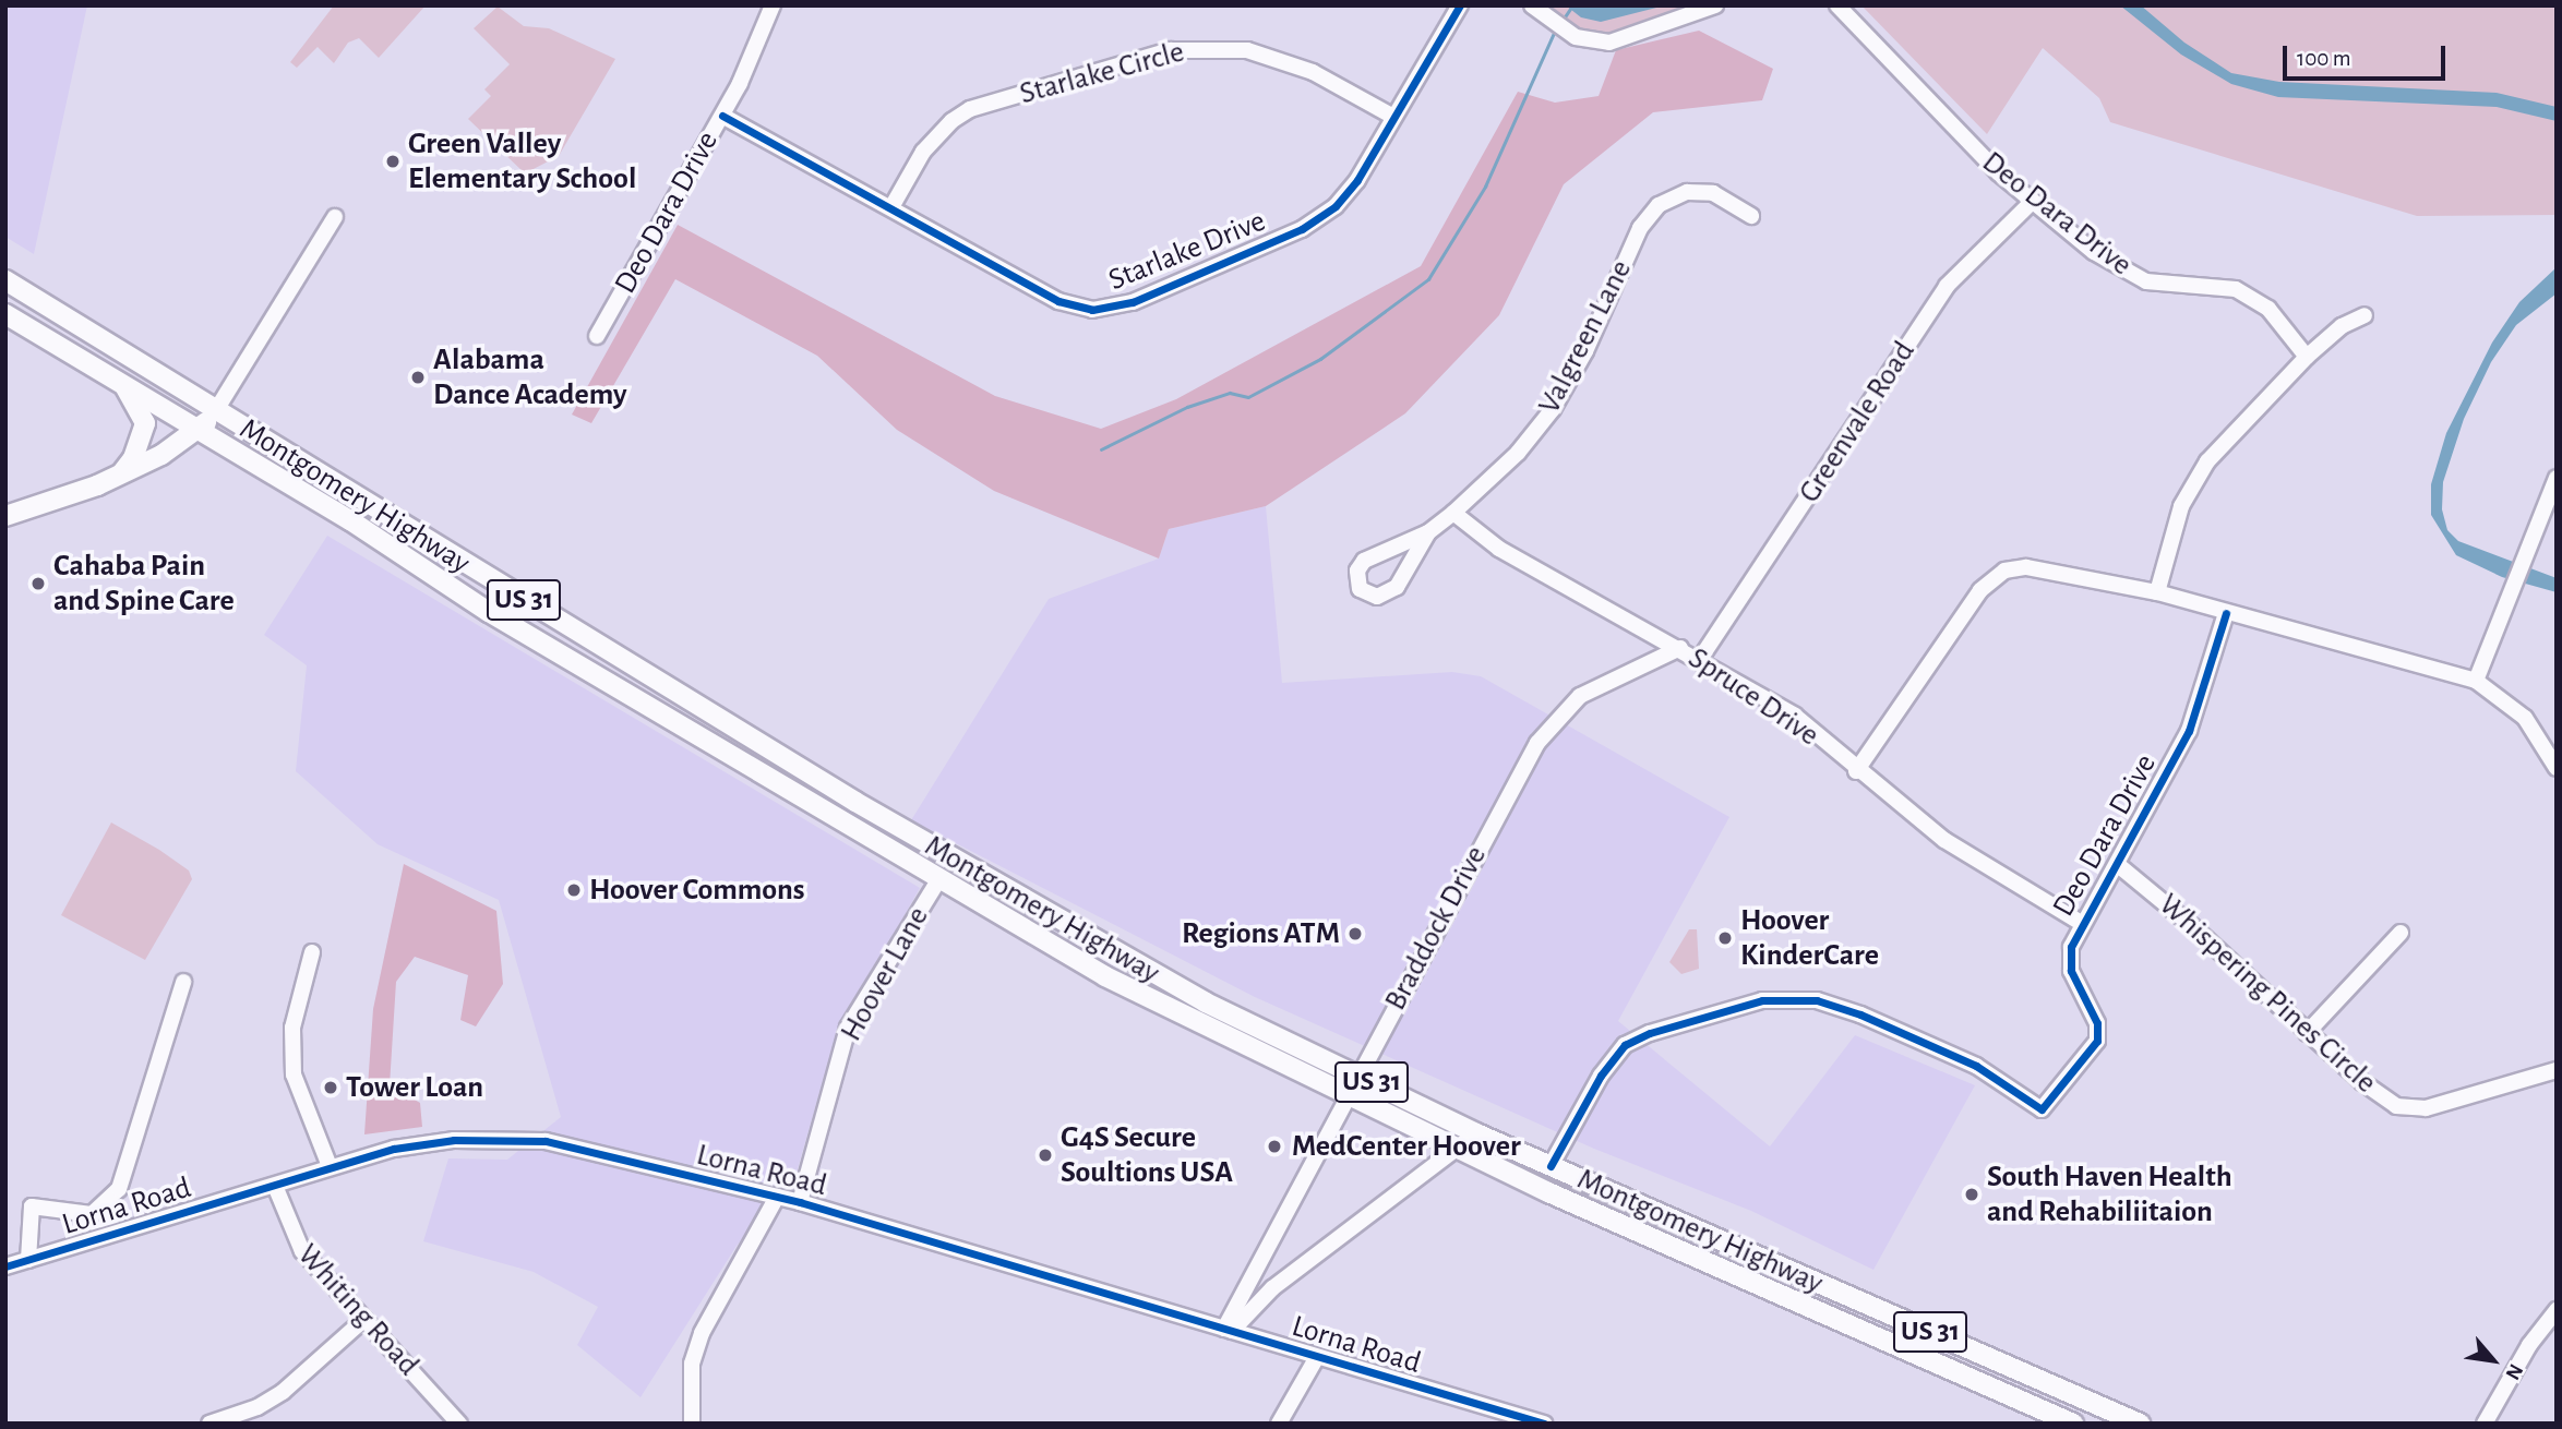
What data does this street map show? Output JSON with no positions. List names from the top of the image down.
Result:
{
  "streets": {
    "main road": ["Montgomery Highway", "US 31"],
    "street": [
      "Starlake Circle",
      "Deo Dara Drive",
      "Starlake Drive",
      "Valgreen Lane",
      "Greenvale Road",
      "Spruce Drive",
      "Braddock Drive",
      "Hoover Lane",
      "Whispering Pines Circle",
      "Lorna Road",
      "Whiting Road"
    ]
  },
  "crossings": [
    ["Starlake Circle", "Starlake Drive"],
    ["Deo Dara Drive", "Starlake Drive"],
    ["Deo Dara Drive", "Greenvale Road"],
    ["Deo Dara Drive", "Montgomery Highway"],
    ["Deo Dara Drive", "Spruce Drive"],
    ["Deo Dara Drive", "Whispering Pines Circle"],
    ["Valgreen Lane", "Spruce Drive"],
    ["Greenvale Road", "Spruce Drive"],
    ["Montgomery Highway", "Braddock Drive"],
    ["Montgomery Highway", "Hoover Lane"],
    ["Spruce Drive", "Braddock Drive"],
    ["Braddock Drive", "Lorna Road"],
    ["Hoover Lane", "Lorna Road"],
    ["Lorna Road", "Whiting Road"]
  ],
  "places": [
    "Green Valley Elementary School",
    "Alabama Dance Academy",
    "Cahaba Pain and Spine Care",
    "Hoover Commons",
    "Regions ATM",
    "Hoover KinderCare",
    "Tower Loan",
    "MedCenter Hoover",
    "G4S Secure Soultions USA",
    "South Haven Health and Rehabiliitaion"
  ],
  "scale_bar": "100 m",
  "north": "bottom right"
}
